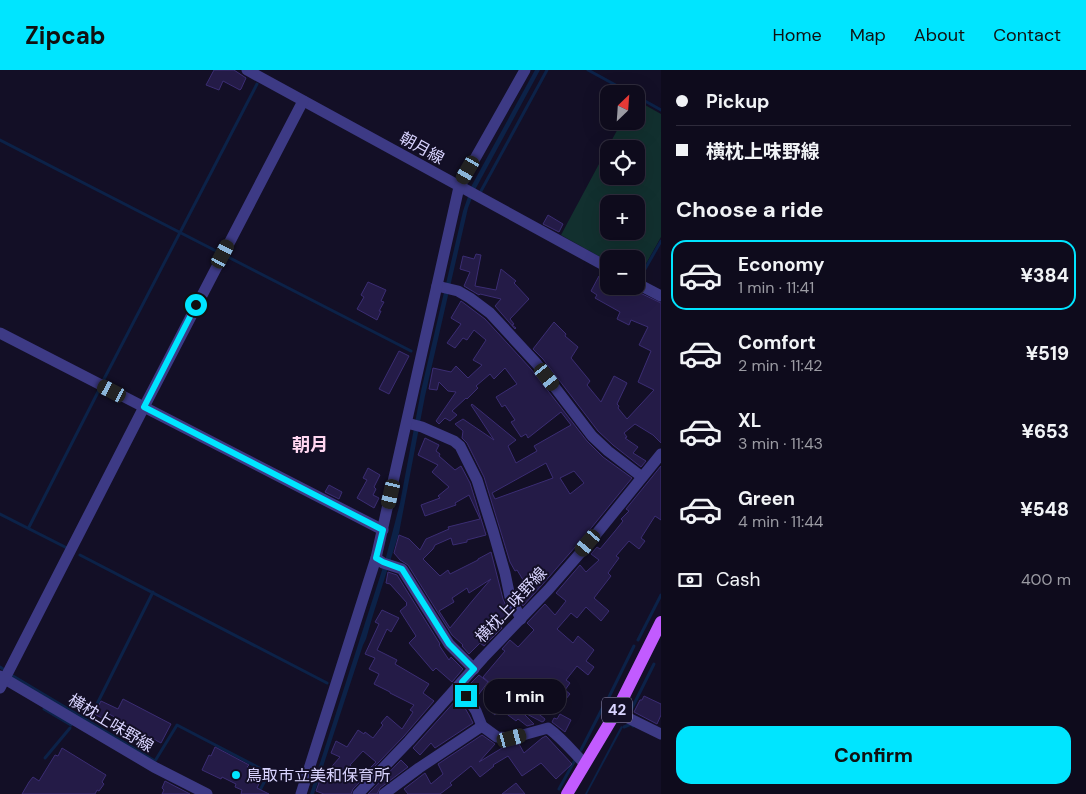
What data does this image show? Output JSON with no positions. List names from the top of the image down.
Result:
{
  "streets": {
    "main road": ["42"],
    "street": ["朝月線", "横枕上味野線"]
  },
  "districts": ["朝月"],
  "places": ["鳥取市立美和保育所"],
  "north": "top right",
  "page": {
    "header": "Zipcab",
    "nav": [
      "Home",
      "Map",
      "About",
      "Contact"
    ],
    "banner": ["Pickup", "横枕上味野線"],
    "map_buttons": ["+", "−"],
    "heading": "Choose a ride",
    "list": [
      {
        "name": "Economy",
        "note": "1 min · 11:41",
        "value": "¥384"
      },
      {
        "name": "Comfort",
        "note": "2 min · 11:42",
        "value": "¥519"
      },
      {
        "name": "XL",
        "note": "3 min · 11:43",
        "value": "¥653"
      },
      {
        "name": "Green",
        "note": "4 min · 11:44",
        "value": "¥548"
      }
    ],
    "pay": ["Cash", "400 m"],
    "bubble": "1 min",
    "buttons": "Confirm"
  }
}
